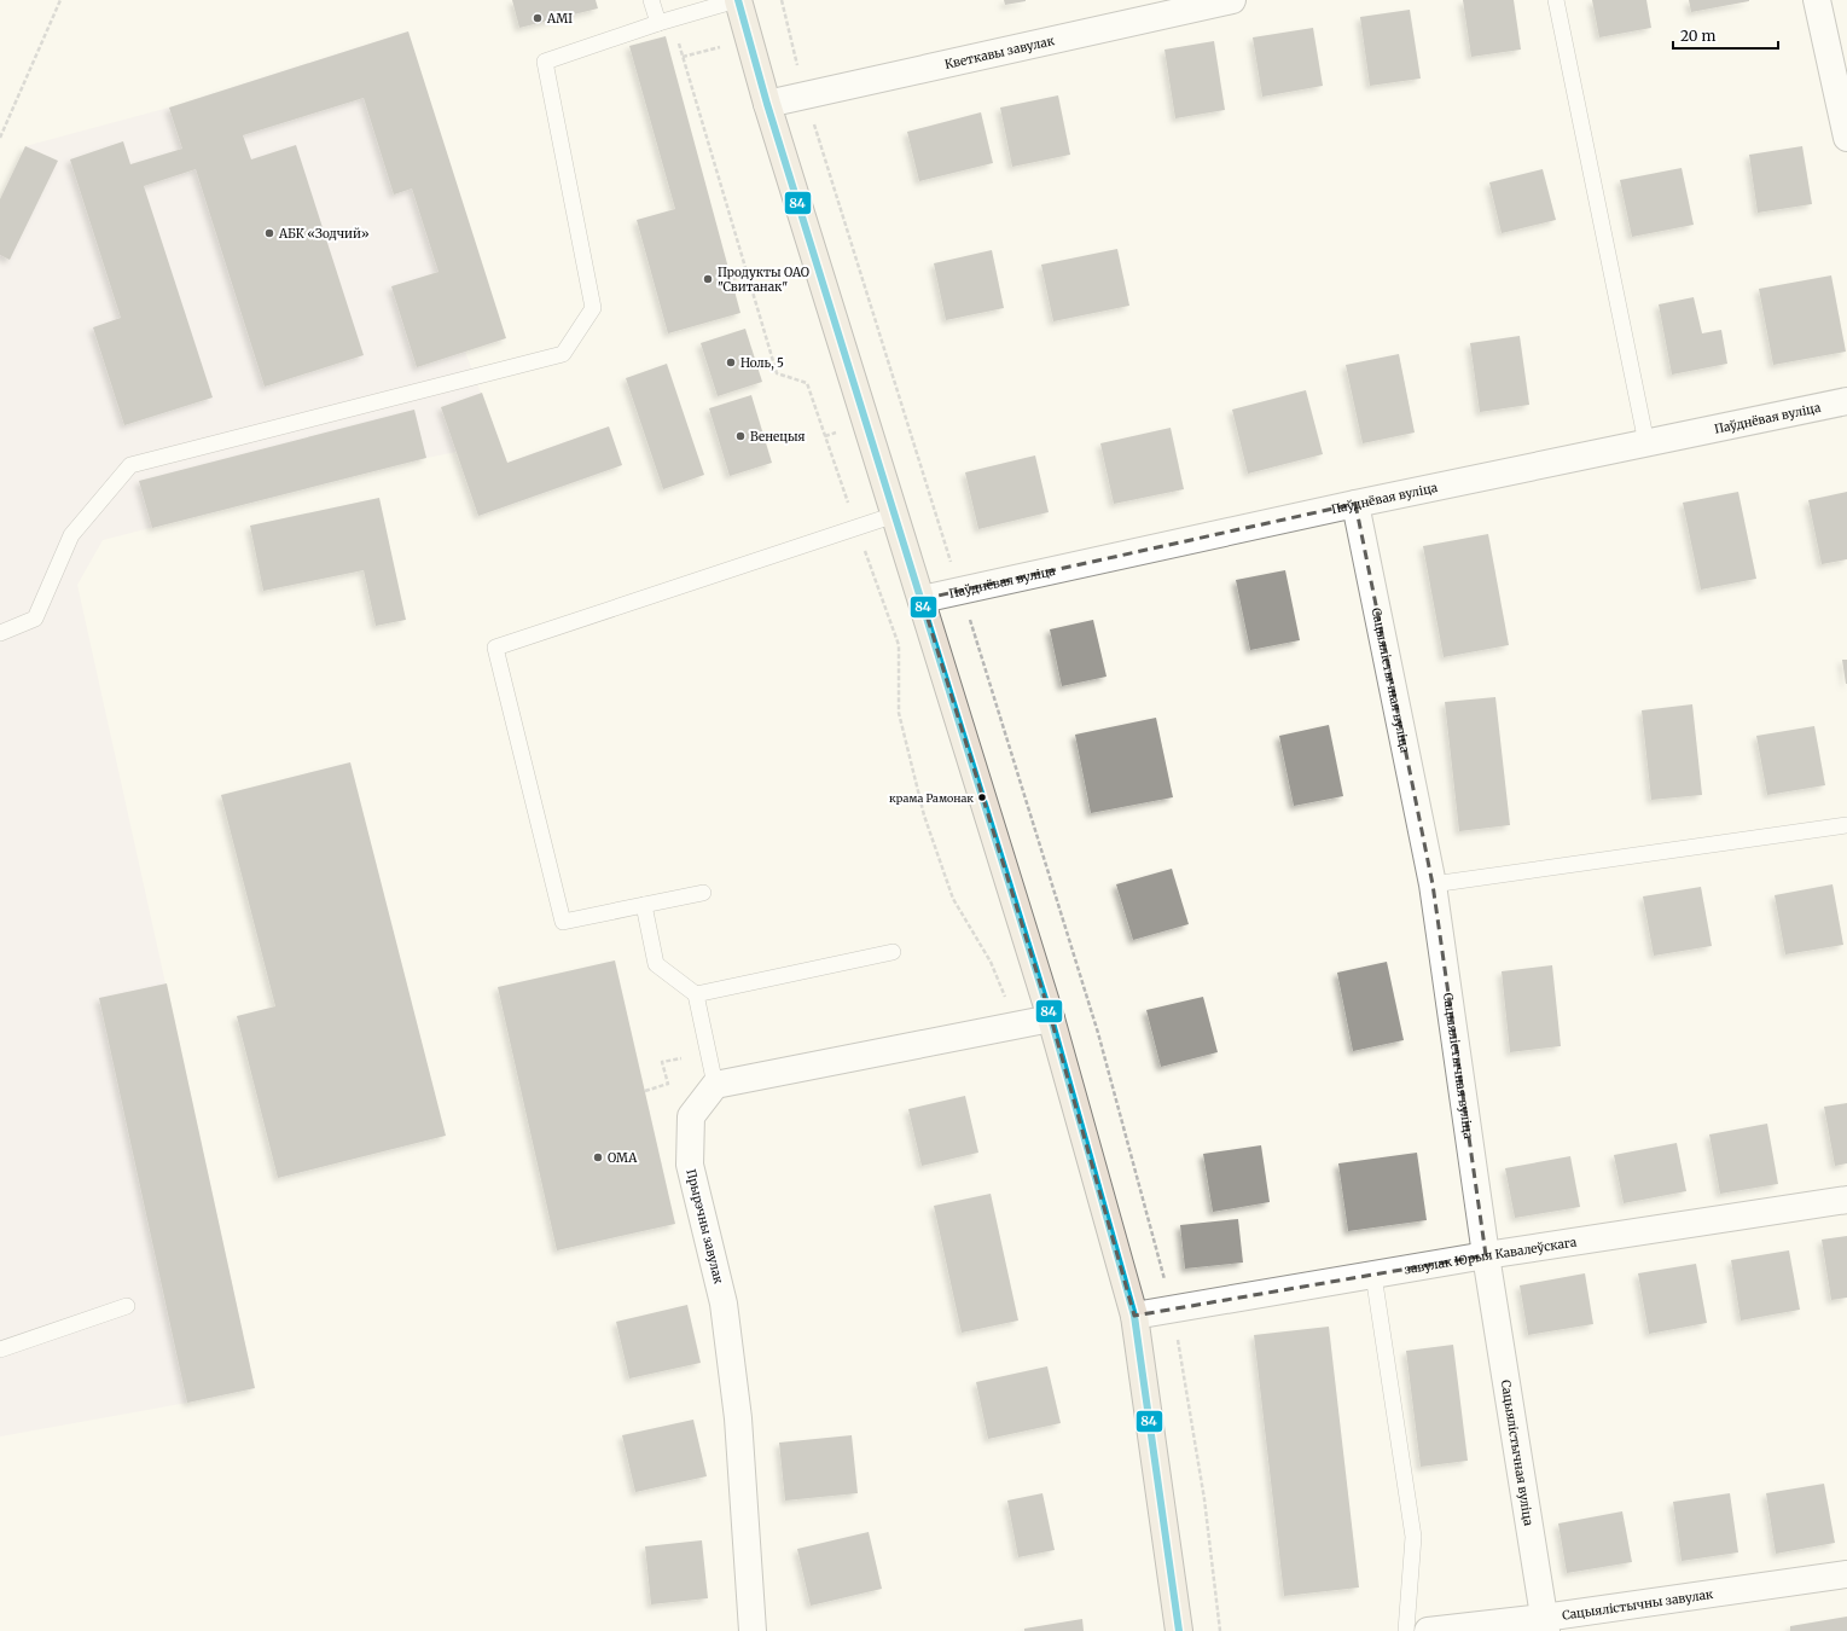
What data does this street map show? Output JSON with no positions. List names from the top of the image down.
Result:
{
  "streets": {
    "street": [
      "Кветкавы завулак",
      "Паўднёвая вуліца",
      "Сацыялістычная вуліца",
      "Прырэчны завулак",
      "завулак Юрыя Кавалеўскага",
      "Сацыялістычны завулак"
    ]
  },
  "crossings": [
    ["Паўднёвая вуліца", "Сацыялістычная вуліца"],
    ["Сацыялістычная вуліца", "завулак Юрыя Кавалеўскага"],
    ["Сацыялістычная вуліца", "Сацыялістычны завулак"]
  ],
  "places": [
    "AMI",
    "АБК «Зодчий»",
    "Продукты ОАО \"Свитанак\"",
    "Ноль, 5",
    "Венецыя",
    "крама Рамонак",
    "ОМА"
  ],
  "lines": ["transit line 84"],
  "scale_bar": "20 m"
}
